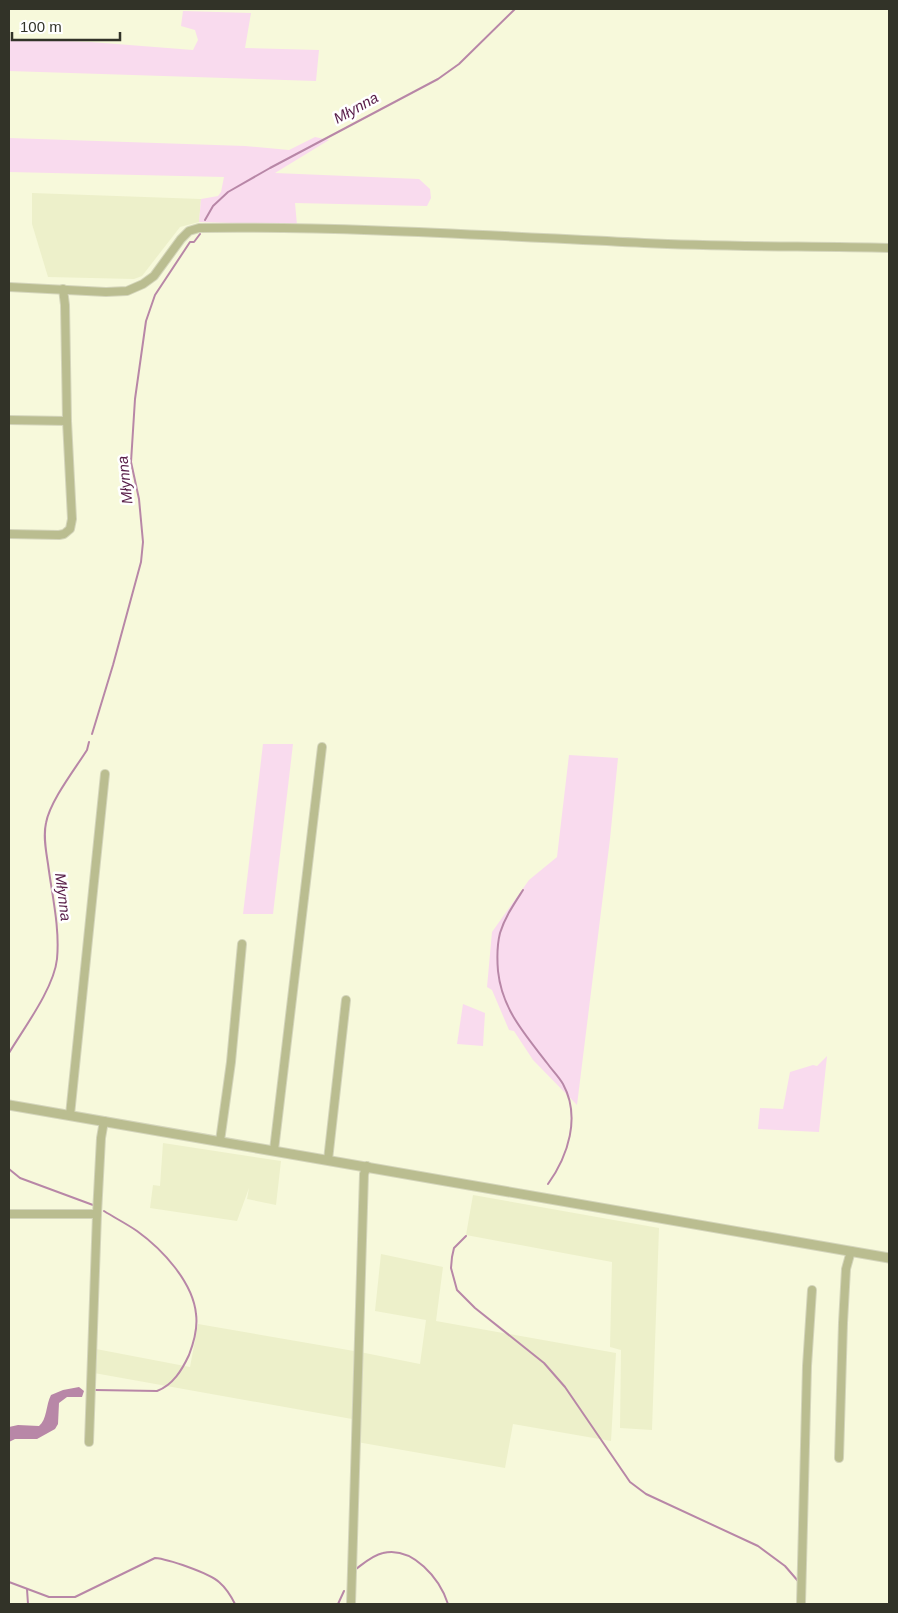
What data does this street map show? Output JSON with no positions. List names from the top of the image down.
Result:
{
  "water": ["Młynna"],
  "scale_bar": "100 m"
}
